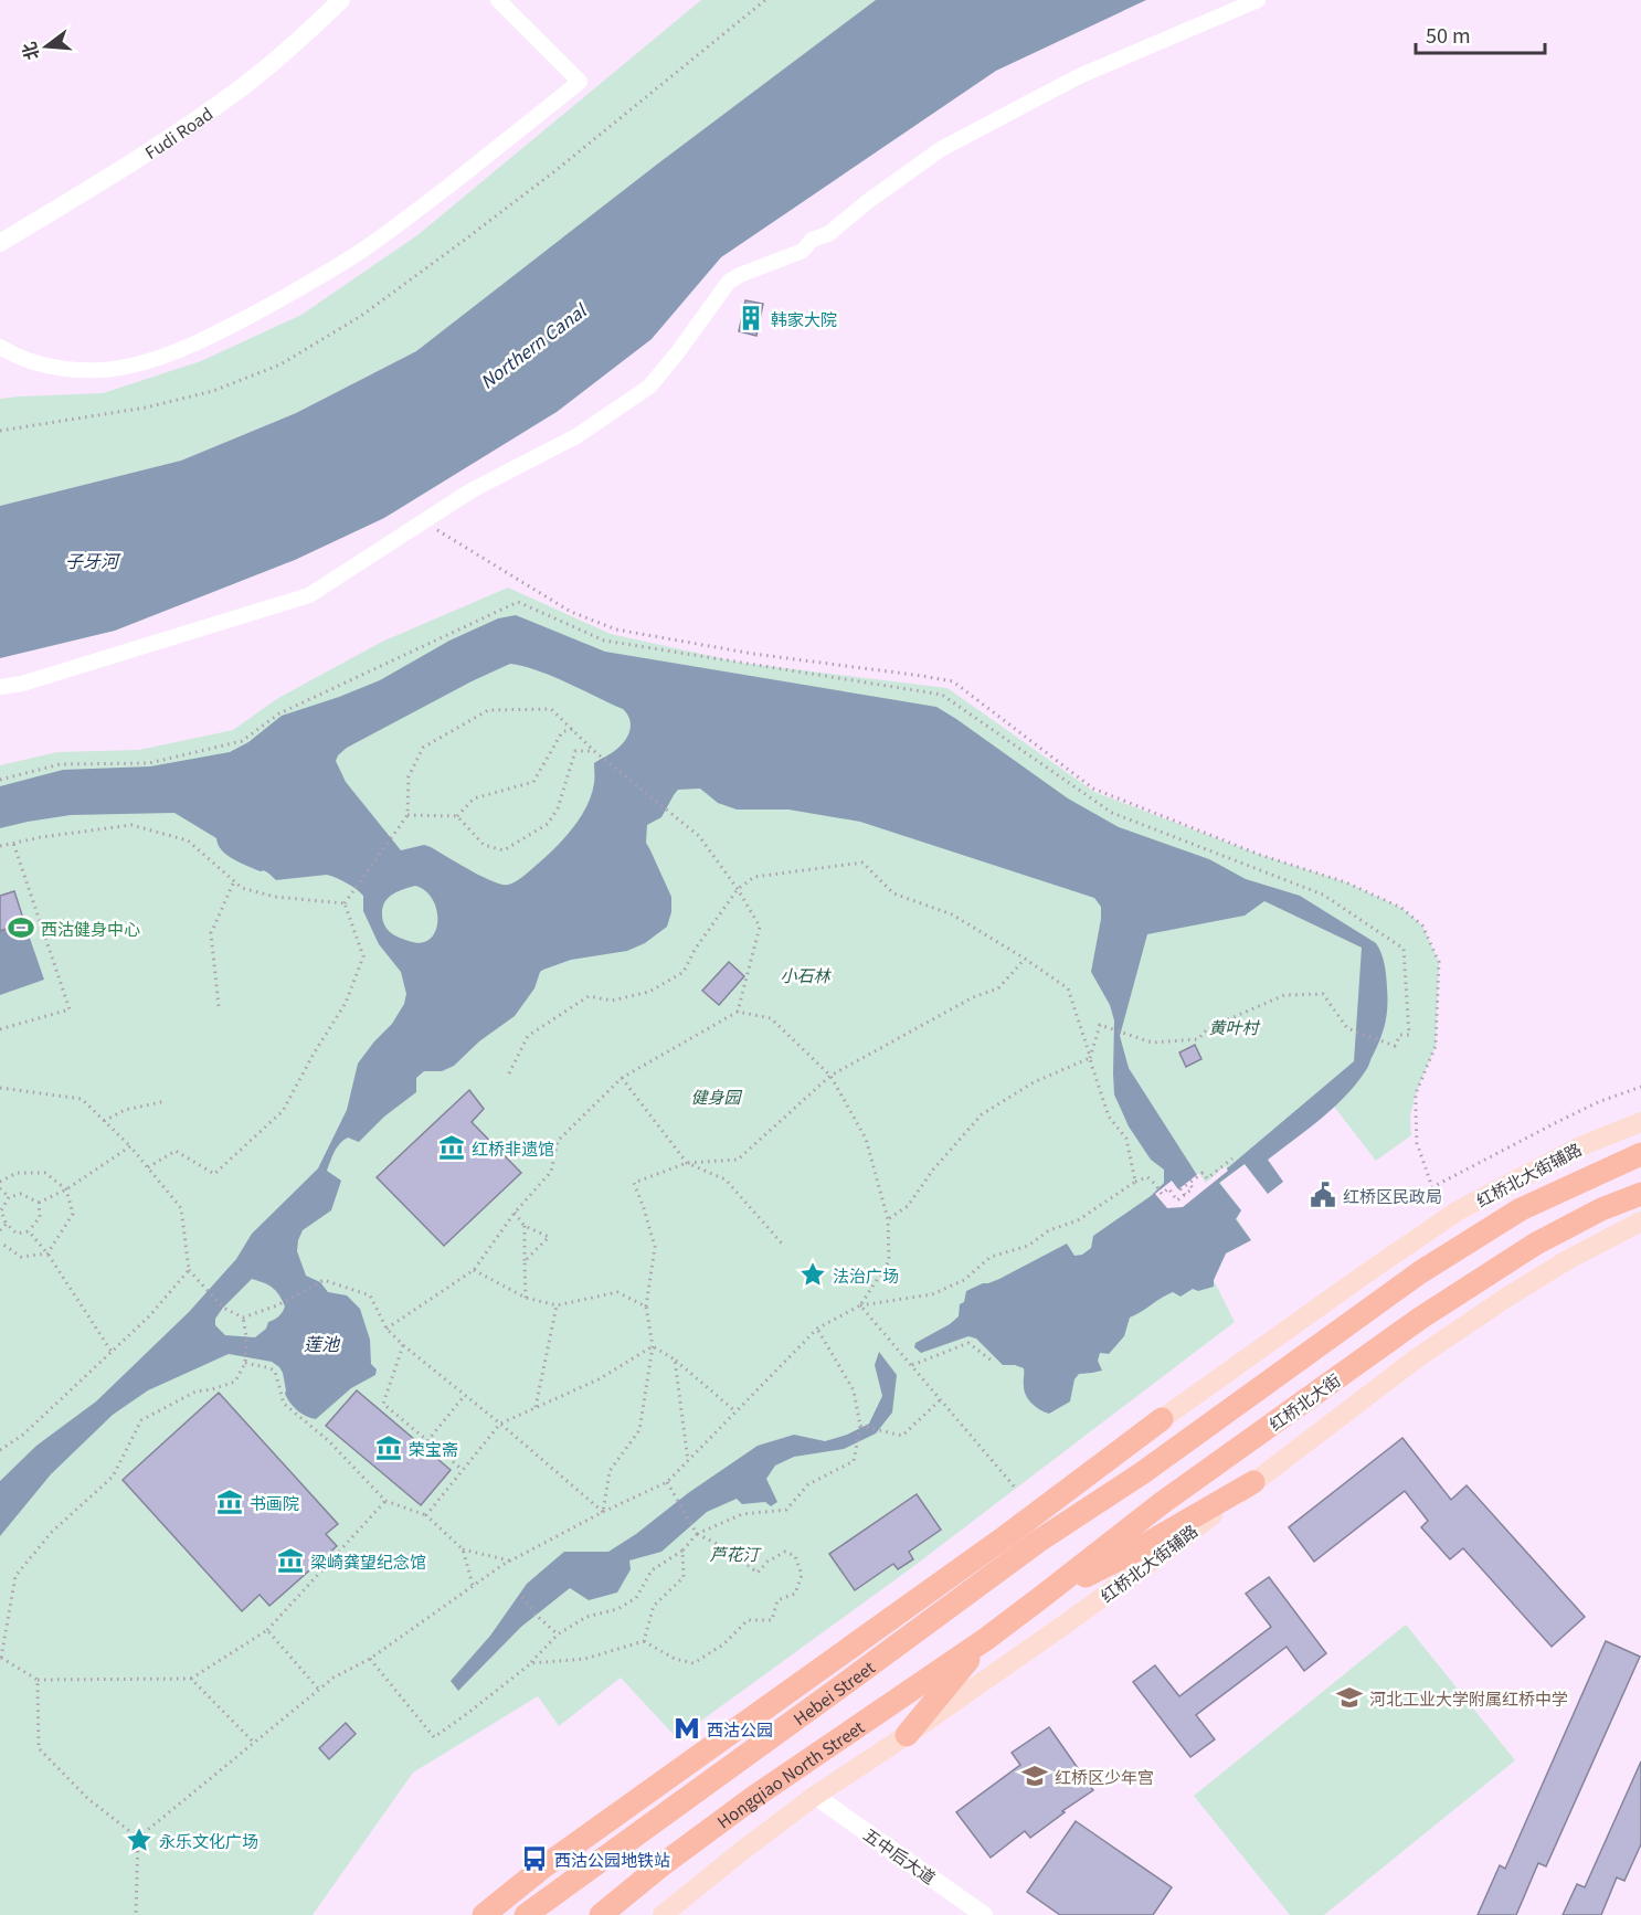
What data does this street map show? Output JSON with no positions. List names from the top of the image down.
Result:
{
  "streets": {
    "main road": [
      "红桥北大街辅路",
      "红桥北大街",
      "Hebei Street",
      "Hongqiao North Street"
    ],
    "street": ["Fudi Road", "五中后大道"]
  },
  "crossings": [
    ["红桥北大街辅路", "五中后大道"],
    ["红桥北大街", "Hongqiao North Street"]
  ],
  "water": ["Northern Canal", "子牙河", "莲池"],
  "parks": [
    "小石林",
    "黄叶村",
    "健身园",
    "芦花汀"
  ],
  "places": {
    "building": ["韩家大院"],
    "sports": ["西沽健身中心"],
    "museum": [
      "红桥非遗馆",
      "荣宝斋",
      "书画院",
      "梁崎龚望纪念馆"
    ],
    "public building": ["红桥区民政局"],
    "place": ["法治广场", "永乐文化广场"],
    "school or university": ["河北工业大学附属红桥中学", "红桥区少年宫"],
    "metro station": ["西沽公园"],
    "bus stop": ["西沽公园地铁站"]
  },
  "scale_bar": "50 m",
  "north": "left"
}
